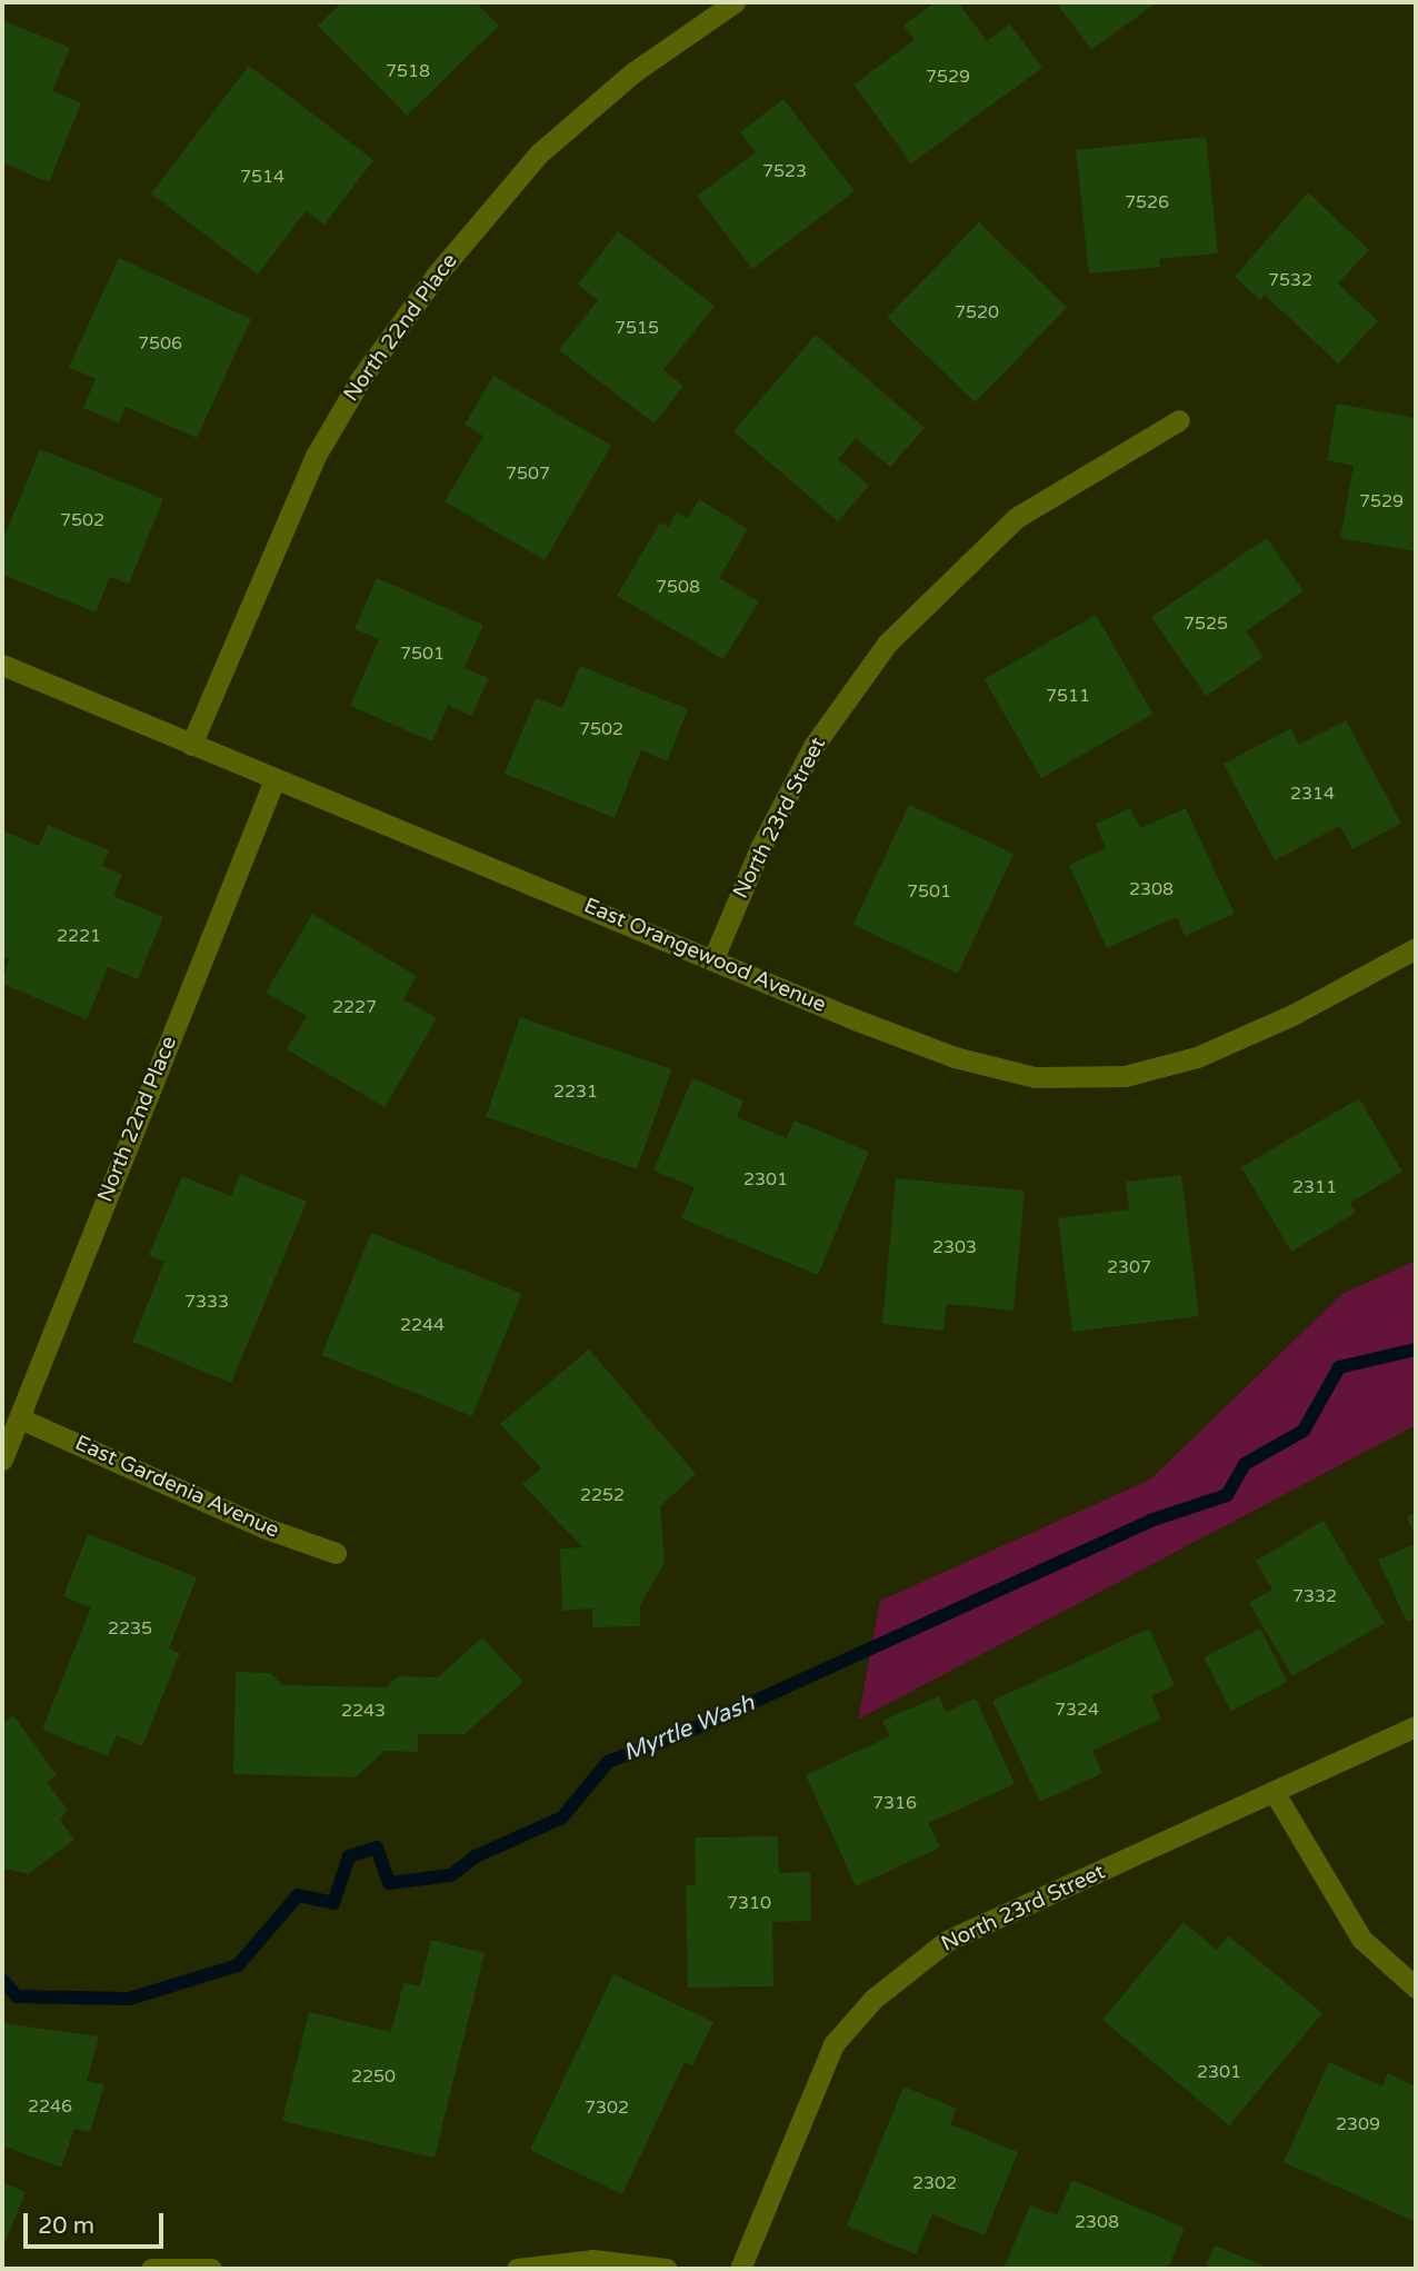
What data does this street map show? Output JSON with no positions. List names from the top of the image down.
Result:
{
  "streets": {
    "street": [
      "North 22nd Place",
      "North 23rd Street",
      "East Orangewood Avenue",
      "East Gardenia Avenue"
    ]
  },
  "crossings": [
    ["North 22nd Place", "East Orangewood Avenue"],
    ["North 22nd Place", "East Gardenia Avenue"],
    ["North 23rd Street", "East Orangewood Avenue"]
  ],
  "water": ["Myrtle Wash"],
  "house_numbers": [
    "7518",
    "7529",
    "7523",
    "7514",
    "7526",
    "7532",
    "7520",
    "7515",
    "7506",
    "7507",
    "7529",
    "7502",
    "7508",
    "7525",
    "7501",
    "7511",
    "7502",
    "2314",
    "2308",
    "7501",
    "2221",
    "2227",
    "2231",
    "2301",
    "2311",
    "2303",
    "2307",
    "7333",
    "2244",
    "2252",
    "7332",
    "2235",
    "7324",
    "2243",
    "7316",
    "7310",
    "2301",
    "2250",
    "2246",
    "7302",
    "2309",
    "2302",
    "2308"
  ],
  "scale_bar": "20 m"
}
